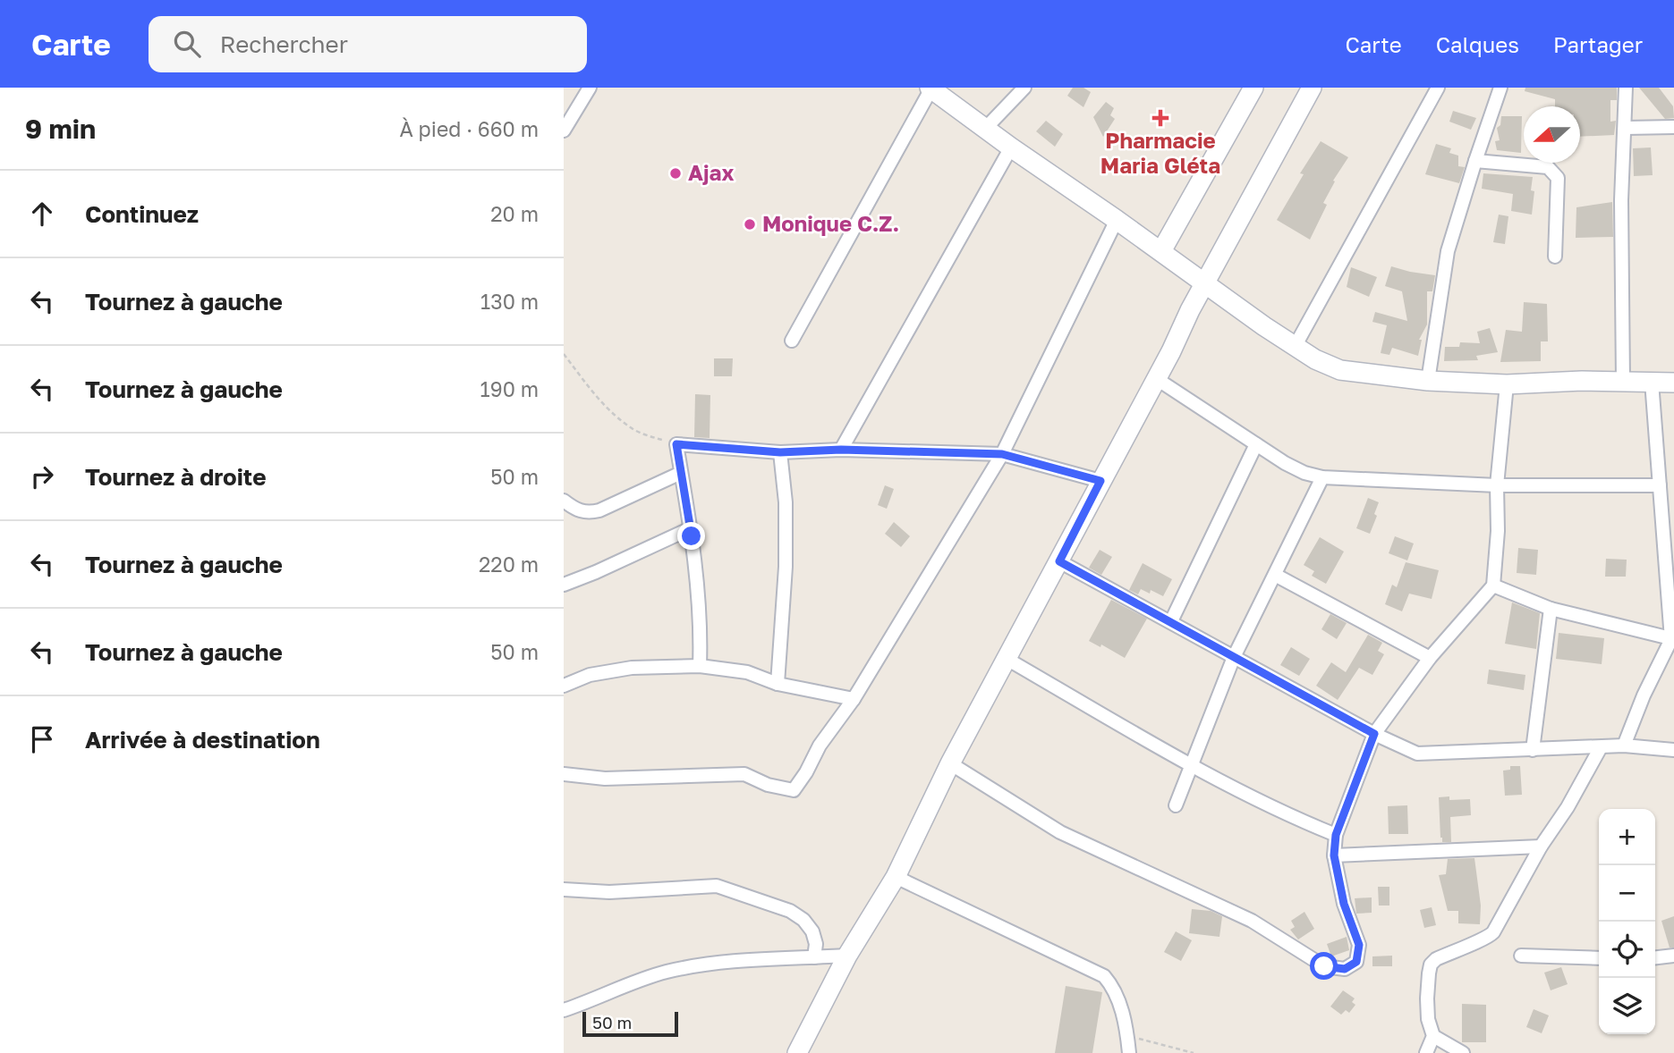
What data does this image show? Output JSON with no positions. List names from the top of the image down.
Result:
{
  "places": {
    "health": ["Pharmacie Maria Gléta"],
    "other": ["Ajax", "Monique C.Z."]
  },
  "scale_bar": "50 m",
  "north": "left",
  "page": {
    "header": "Carte",
    "search": "Rechercher",
    "nav": ["Carte", "Calques", "Partager"],
    "heading": ["9 min", "À pied · 660 m"],
    "list": [
      ["Continuez", "20 m"],
      ["Tournez à gauche", "130 m"],
      ["Tournez à gauche", "190 m"],
      ["Tournez à droite", "50 m"],
      ["Tournez à gauche", "220 m"],
      ["Tournez à gauche", "50 m"],
      "Arrivée à destination"
    ],
    "map_buttons": ["+", "−"],
    "scale": "50 m"
  }
}
